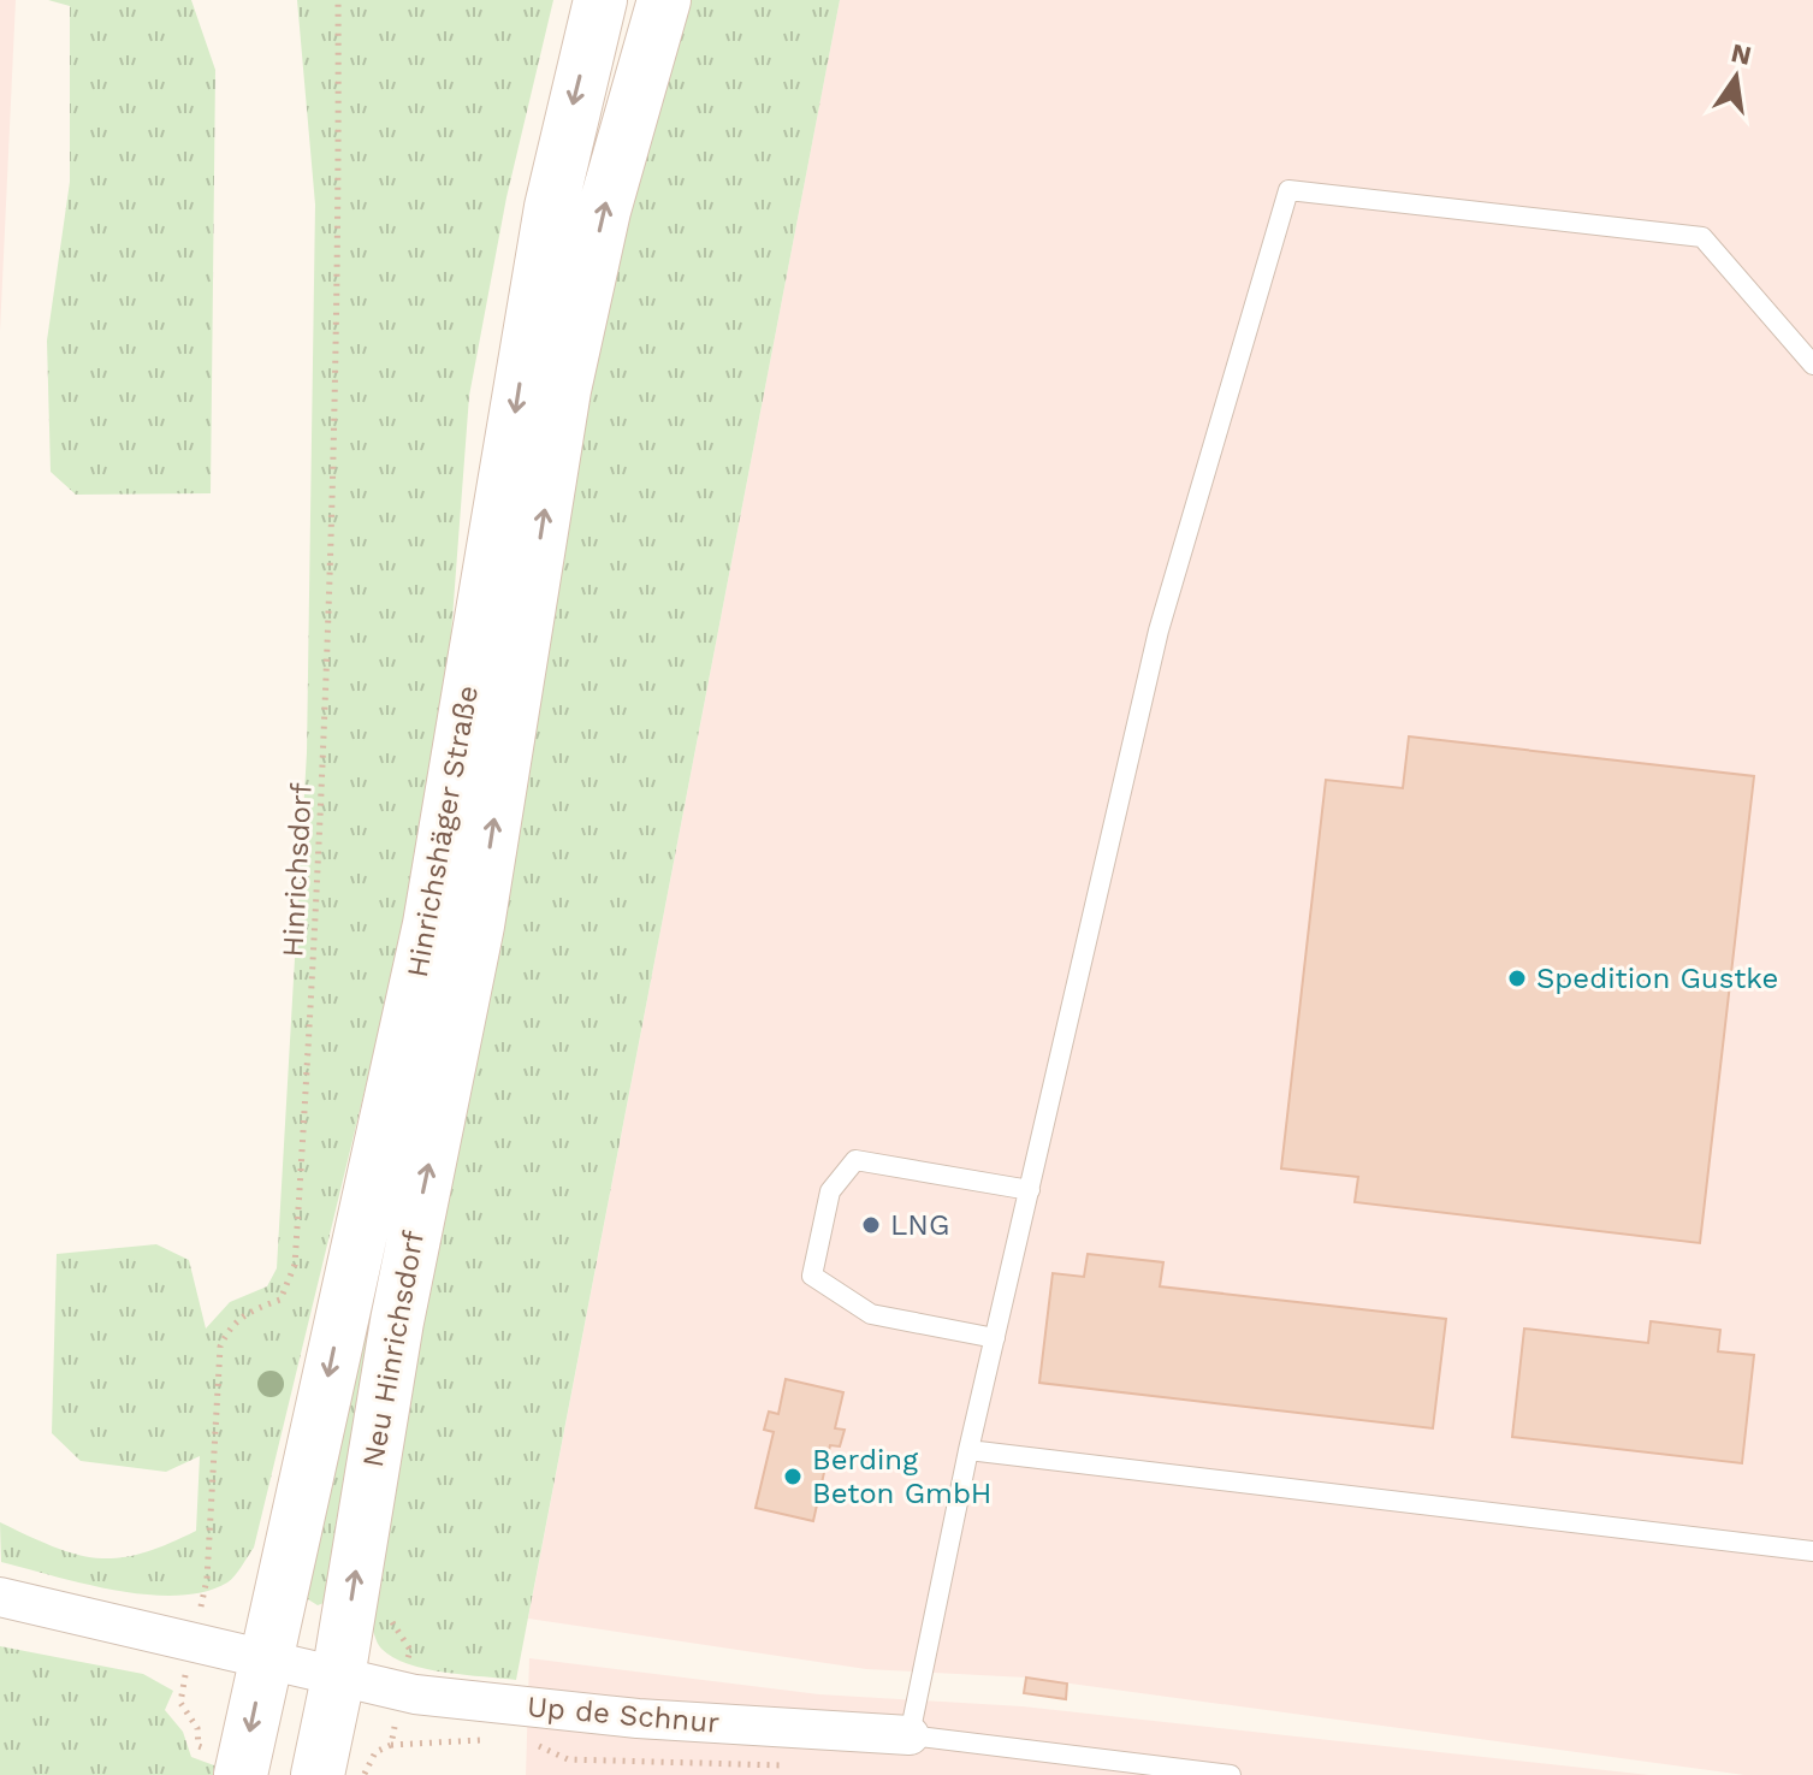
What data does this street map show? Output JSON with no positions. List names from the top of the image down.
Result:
{
  "streets": {
    "main road": ["Hinrichshäger Straße", "Neu Hinrichsdorf"],
    "street": ["Up de Schnur"],
    "path": ["Hinrichsdorf"]
  },
  "crossings": [
    ["Hinrichshäger Straße", "Neu Hinrichsdorf"],
    ["Hinrichshäger Straße", "Up de Schnur"],
    ["Hinrichsdorf", "Up de Schnur"],
    ["Neu Hinrichsdorf", "Up de Schnur"]
  ],
  "one_way": ["Neu Hinrichsdorf"],
  "places": ["Spedition Gustke", "LNG", "Berding Beton GmbH"],
  "north": "top"
}
